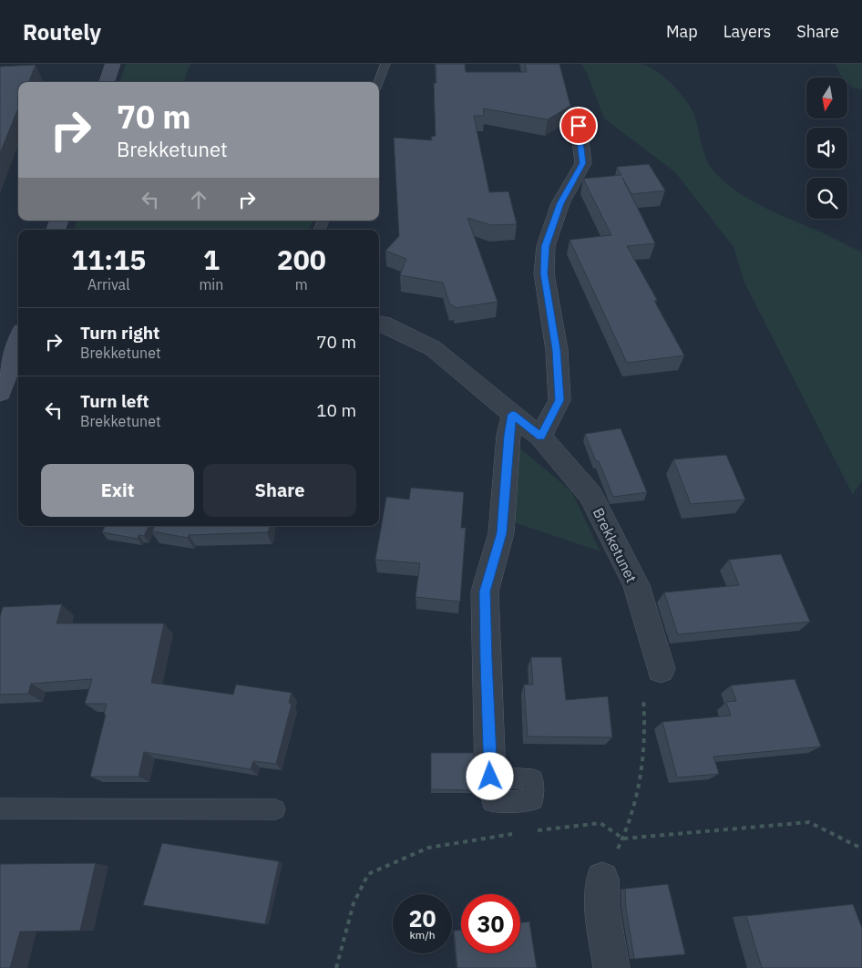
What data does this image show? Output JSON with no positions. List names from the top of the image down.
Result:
{
  "streets": {
    "street": ["Brekketunet"]
  },
  "north": "bottom",
  "page": {
    "header": "Routely",
    "nav": ["Map", "Layers", "Share"],
    "turn": ["70 m", "Brekketunet"],
    "eta": [
      "11:15",
      "Arrival",
      "1",
      "min",
      "200",
      "m"
    ],
    "list": [
      {
        "name": "Turn right",
        "note": "Brekketunet",
        "value": "70 m"
      },
      {
        "name": "Turn left",
        "note": "Brekketunet",
        "value": "10 m"
      }
    ],
    "buttons": ["Exit", "Share"],
    "speed": "20 km/h",
    "limit": "30"
  }
}
